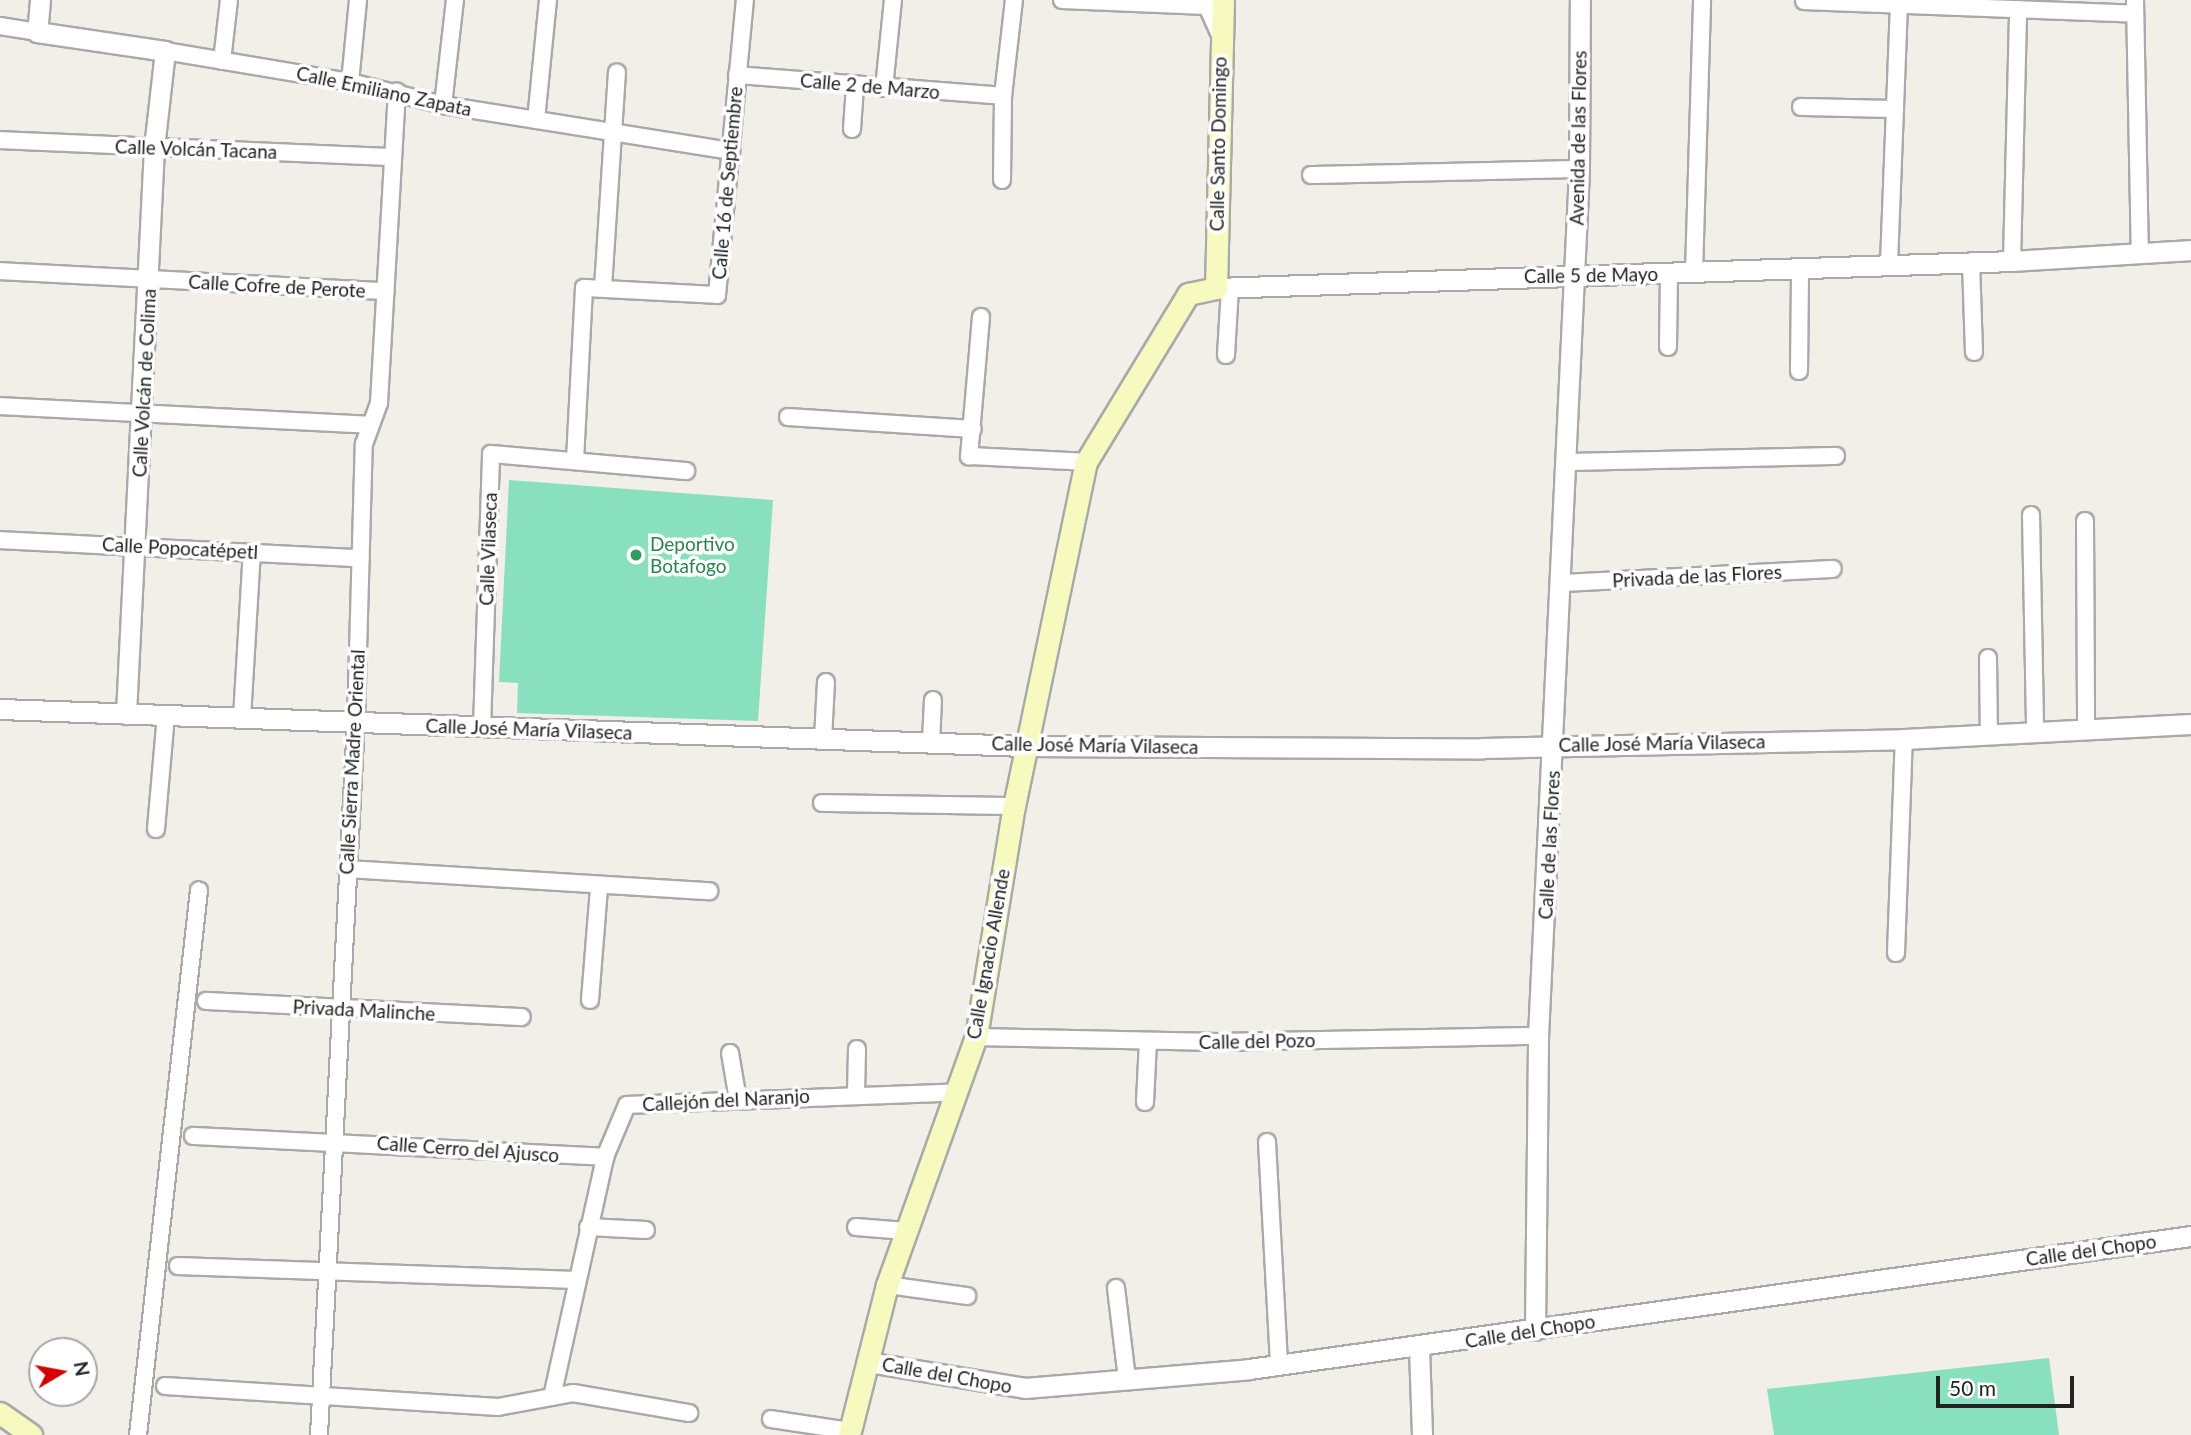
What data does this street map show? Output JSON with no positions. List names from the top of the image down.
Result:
{
  "streets": {
    "main road": ["Calle Santo Domingo", "Calle 5 de Mayo", "Calle Ignacio Allende"],
    "street": [
      "Calle 2 de Marzo",
      "Calle Emiliano Zapata",
      "Avenida de las Flores",
      "Calle Volcán Tacana",
      "Calle 16 de Septiembre",
      "Calle Cofre de Perote",
      "Calle Volcán de Colima",
      "Calle Popocatépetl",
      "Calle Vilaseca",
      "Privada de las Flores",
      "Calle José María Vilaseca",
      "Calle Sierra Madre Oriental",
      "Calle de las Flores",
      "Privada Malinche",
      "Calle del Pozo",
      "Callejón del Naranjo",
      "Calle Cerro del Ajusco",
      "Calle del Chopo"
    ]
  },
  "crossings": [
    ["Calle 2 de Marzo", "Calle 16 de Septiembre"],
    ["Calle Emiliano Zapata", "Calle 16 de Septiembre"],
    ["Calle Emiliano Zapata", "Calle Volcán de Colima"],
    ["Calle Emiliano Zapata", "Calle Sierra Madre Oriental"],
    ["Avenida de las Flores", "Calle 5 de Mayo"],
    ["Avenida de las Flores", "Calle de las Flores"],
    ["Calle Santo Domingo", "Calle 5 de Mayo"],
    ["Calle Volcán Tacana", "Calle Volcán de Colima"],
    ["Calle Volcán Tacana", "Calle Sierra Madre Oriental"],
    ["Calle 5 de Mayo", "Calle de las Flores"],
    ["Calle 5 de Mayo", "Calle Ignacio Allende"],
    ["Calle Cofre de Perote", "Calle Volcán de Colima"],
    ["Calle Cofre de Perote", "Calle Sierra Madre Oriental"],
    ["Calle Volcán de Colima", "Calle Popocatépetl"],
    ["Calle Volcán de Colima", "Calle José María Vilaseca"],
    ["Calle Popocatépetl", "Calle Sierra Madre Oriental"],
    ["Calle Vilaseca", "Calle José María Vilaseca"],
    ["Privada de las Flores", "Calle de las Flores"],
    ["Calle José María Vilaseca", "Calle Sierra Madre Oriental"],
    ["Calle José María Vilaseca", "Calle de las Flores"],
    ["Calle José María Vilaseca", "Calle Ignacio Allende"],
    ["Calle Sierra Madre Oriental", "Privada Malinche"],
    ["Calle Sierra Madre Oriental", "Calle Cerro del Ajusco"],
    ["Calle de las Flores", "Calle del Pozo"],
    ["Calle de las Flores", "Calle del Chopo"],
    ["Calle Ignacio Allende", "Calle del Pozo"],
    ["Calle Ignacio Allende", "Callejón del Naranjo"],
    ["Calle Ignacio Allende", "Calle del Chopo"],
    ["Callejón del Naranjo", "Calle Cerro del Ajusco"]
  ],
  "places": ["Deportivo Botafogo"],
  "scale_bar": "50 m",
  "north": "right"
}
